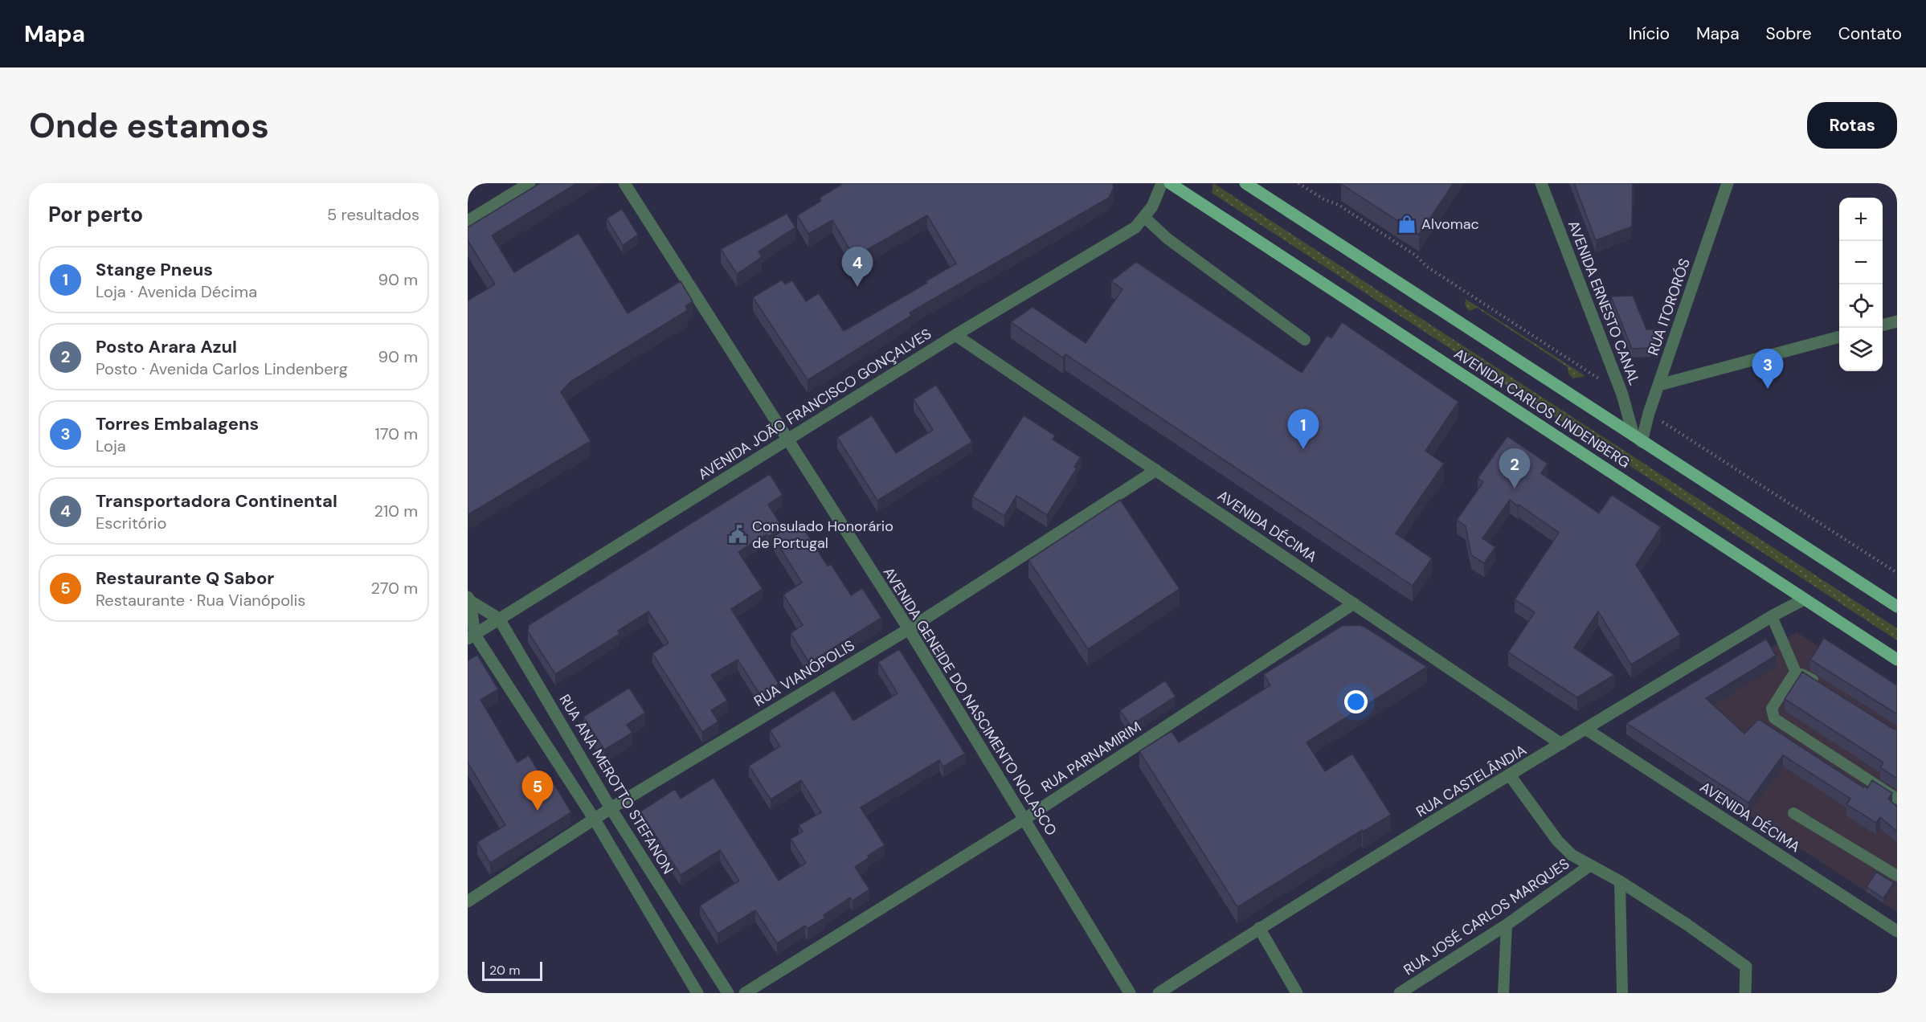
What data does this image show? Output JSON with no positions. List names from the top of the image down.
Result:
{
  "streets": {
    "main road": ["AVENIDA CARLOS LINDENBERG"],
    "street": [
      "AVENIDA ERNESTO CANAL",
      "RUA ITORORÓS",
      "AVENIDA JOÃO FRANCISCO GONÇALVES",
      "AVENIDA DÉCIMA",
      "RUA VIANÓPOLIS",
      "AVENIDA GENEIDE DO NASCIMENTO NOLASCO",
      "RUA PARNAMIRIM",
      "RUA CASTELÂNDIA",
      "RUA ANA MEROTTO STEFANON",
      "RUA JOSÉ CARLOS MARQUES"
    ]
  },
  "crossings": [
    ["AVENIDA ERNESTO CANAL", "RUA ITORORÓS"],
    ["AVENIDA ERNESTO CANAL", "AVENIDA CARLOS LINDENBERG"],
    ["RUA ITORORÓS", "AVENIDA CARLOS LINDENBERG"],
    ["AVENIDA JOÃO FRANCISCO GONÇALVES", "AVENIDA DÉCIMA"],
    ["AVENIDA JOÃO FRANCISCO GONÇALVES", "AVENIDA GENEIDE DO NASCIMENTO NOLASCO"],
    ["AVENIDA JOÃO FRANCISCO GONÇALVES", "RUA ANA MEROTTO STEFANON"],
    ["AVENIDA CARLOS LINDENBERG", "RUA CASTELÂNDIA"],
    ["AVENIDA DÉCIMA", "RUA VIANÓPOLIS"],
    ["AVENIDA DÉCIMA", "RUA PARNAMIRIM"],
    ["AVENIDA DÉCIMA", "RUA CASTELÂNDIA"],
    ["RUA VIANÓPOLIS", "AVENIDA GENEIDE DO NASCIMENTO NOLASCO"],
    ["RUA VIANÓPOLIS", "RUA ANA MEROTTO STEFANON"],
    ["AVENIDA GENEIDE DO NASCIMENTO NOLASCO", "RUA PARNAMIRIM"]
  ],
  "places": {
    "shop": ["Alvomac"],
    "public building": ["Consulado Honorário de Portugal"]
  },
  "scale_bar": "20 m",
  "page": {
    "header": "Mapa",
    "nav": [
      "Início",
      "Mapa",
      "Sobre",
      "Contato"
    ],
    "buttons": "Rotas",
    "title": "Onde estamos",
    "heading": ["Por perto", "5 resultados"],
    "map_buttons": ["+", "−"],
    "list": [
      {
        "mark": "1",
        "name": "Stange Pneus",
        "note": "Loja · Avenida Décima",
        "value": "90 m"
      },
      {
        "mark": "2",
        "name": "Posto Arara Azul",
        "note": "Posto · Avenida Carlos Lindenberg",
        "value": "90 m"
      },
      {
        "mark": "3",
        "name": "Torres Embalagens",
        "note": "Loja",
        "value": "170 m"
      },
      {
        "mark": "4",
        "name": "Transportadora Continental",
        "note": "Escritório",
        "value": "210 m"
      },
      {
        "mark": "5",
        "name": "Restaurante Q Sabor",
        "note": "Restaurante · Rua Vianópolis",
        "value": "270 m"
      }
    ],
    "pins": [
      "4",
      "3",
      "1",
      "2",
      "5"
    ],
    "scale": "20 m"
  }
}
